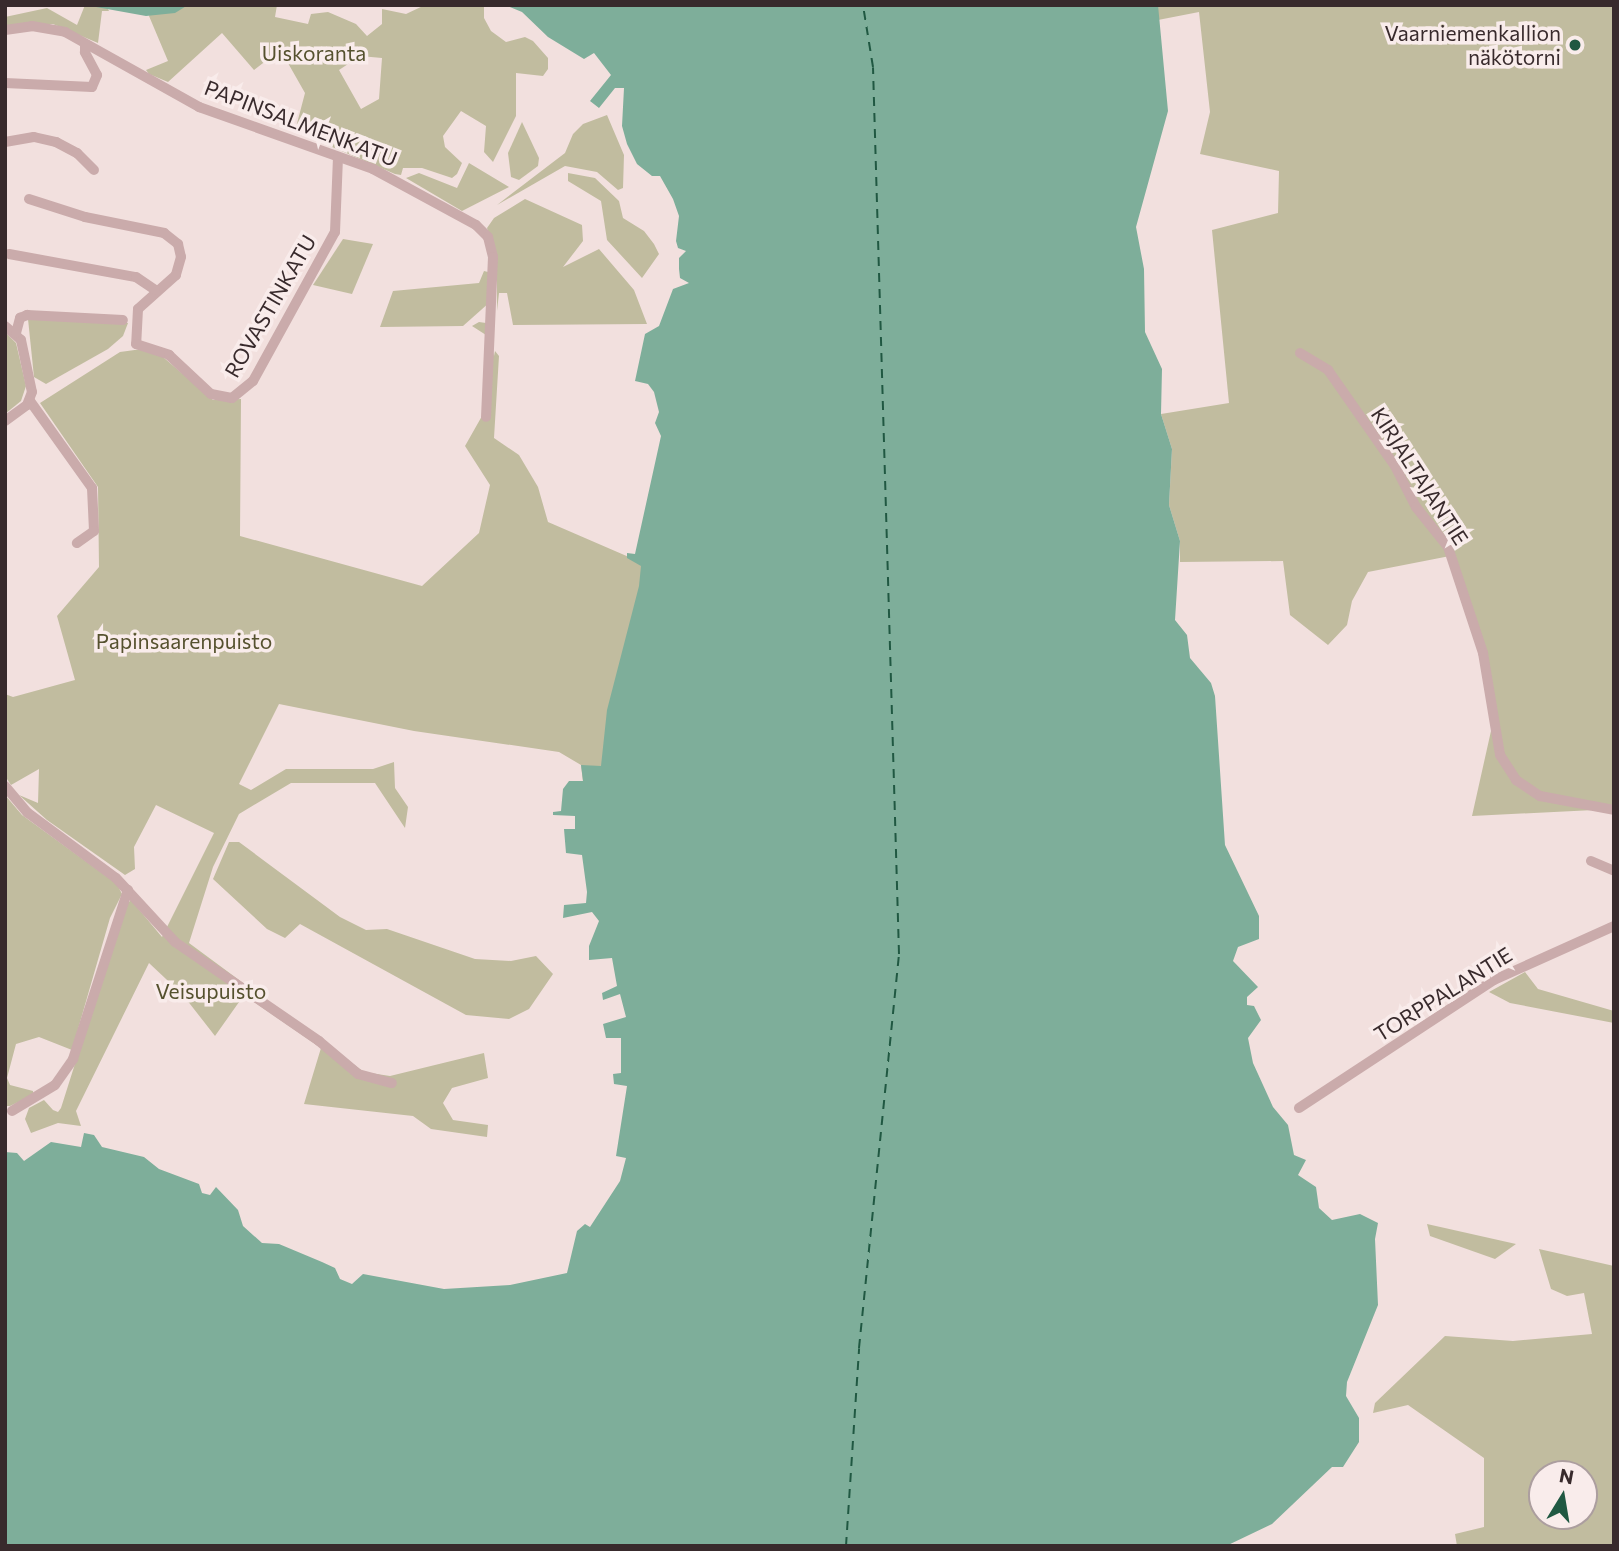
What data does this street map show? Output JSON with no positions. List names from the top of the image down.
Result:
{
  "streets": {
    "street": [
      "PAPINSALMENKATU",
      "ROVASTINKATU",
      "KIRJALTAJANTIE",
      "TORPPALANTIE"
    ]
  },
  "crossings": [
    ["PAPINSALMENKATU", "ROVASTINKATU"]
  ],
  "parks": ["Uiskoranta", "Papinsaarenpuisto", "Veisupuisto"],
  "places": ["Vaarniemenkallion näkötorni"],
  "north": "top"
}
